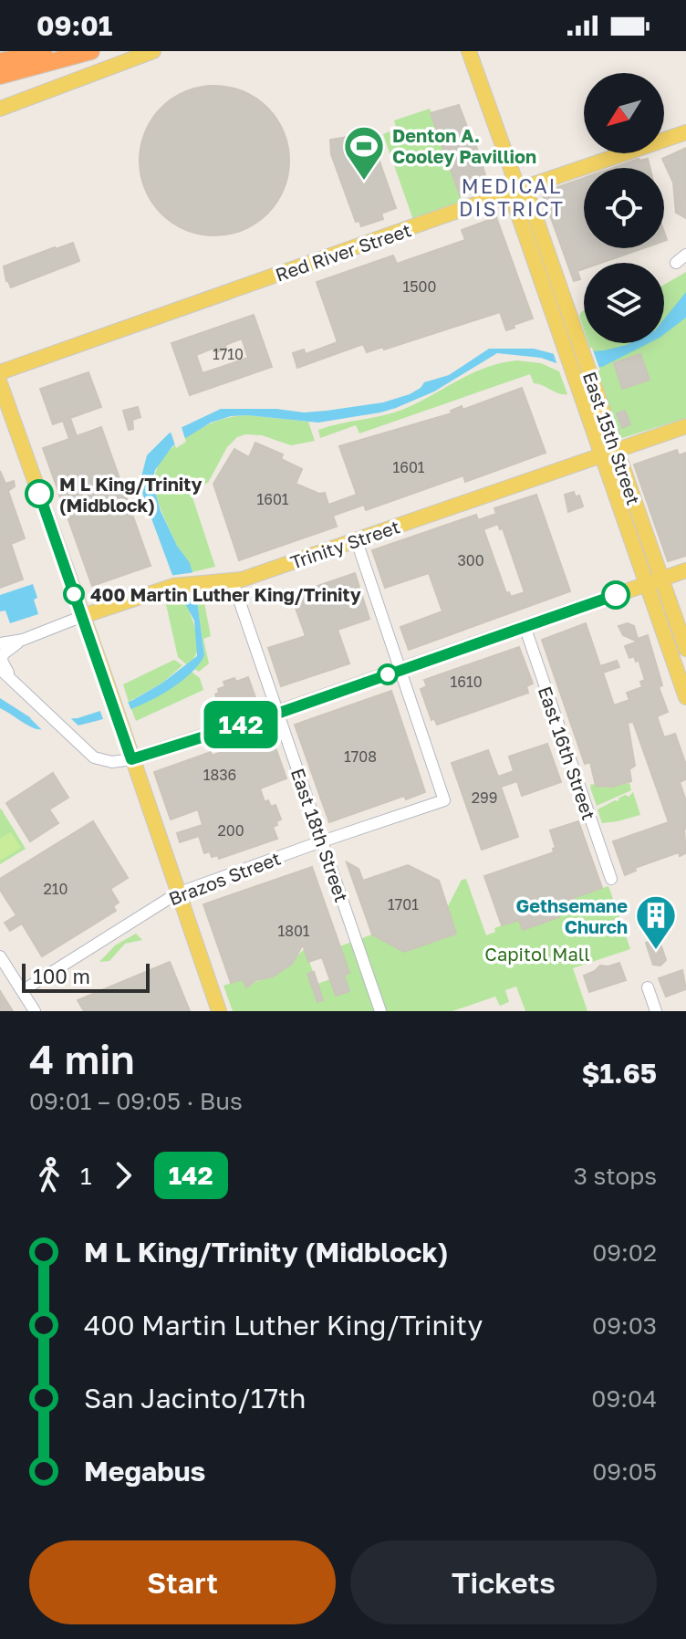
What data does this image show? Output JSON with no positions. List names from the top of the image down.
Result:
{
  "streets": {
    "main road": ["Red River Street", "East 15th Street", "Trinity Street"],
    "street": ["East 16th Street", "East 18th Street", "Brazos Street"]
  },
  "crossings": [
    ["Red River Street", "East 15th Street"],
    ["East 15th Street", "Trinity Street"],
    ["Trinity Street", "East 18th Street"],
    ["East 18th Street", "Brazos Street"]
  ],
  "districts": ["MEDICAL DISTRICT"],
  "parks": ["Capitol Mall"],
  "places": {
    "sports": ["Denton A. Cooley Pavillion"],
    "other": ["M L King/Trinity (Midblock)", "400 Martin Luther King/Trinity"],
    "building": ["Gethsemane Church"]
  },
  "lines": ["bus line 142"],
  "house_numbers": [
    "1500",
    "1710",
    "1601",
    "1601",
    "300",
    "1610",
    "1708",
    "1836",
    "299",
    "200",
    "210",
    "1701",
    "1801"
  ],
  "scale_bar": "100 m",
  "north": "bottom left",
  "page": {
    "status": "09:01",
    "on_map": "142",
    "scale": "100 m",
    "heading": ["4 min", "09:01 – 09:05 · Bus", "$1.65"],
    "legs": ["1", "142", "3 stops"],
    "list": [
      {
        "name": "M L King/Trinity (Midblock)",
        "value": "09:02"
      },
      {
        "name": "400 Martin Luther King/Trinity",
        "value": "09:03"
      },
      {
        "name": "San Jacinto/17th",
        "value": "09:04"
      },
      {
        "name": "Megabus",
        "value": "09:05"
      }
    ],
    "buttons": ["Start", "Tickets"]
  }
}
